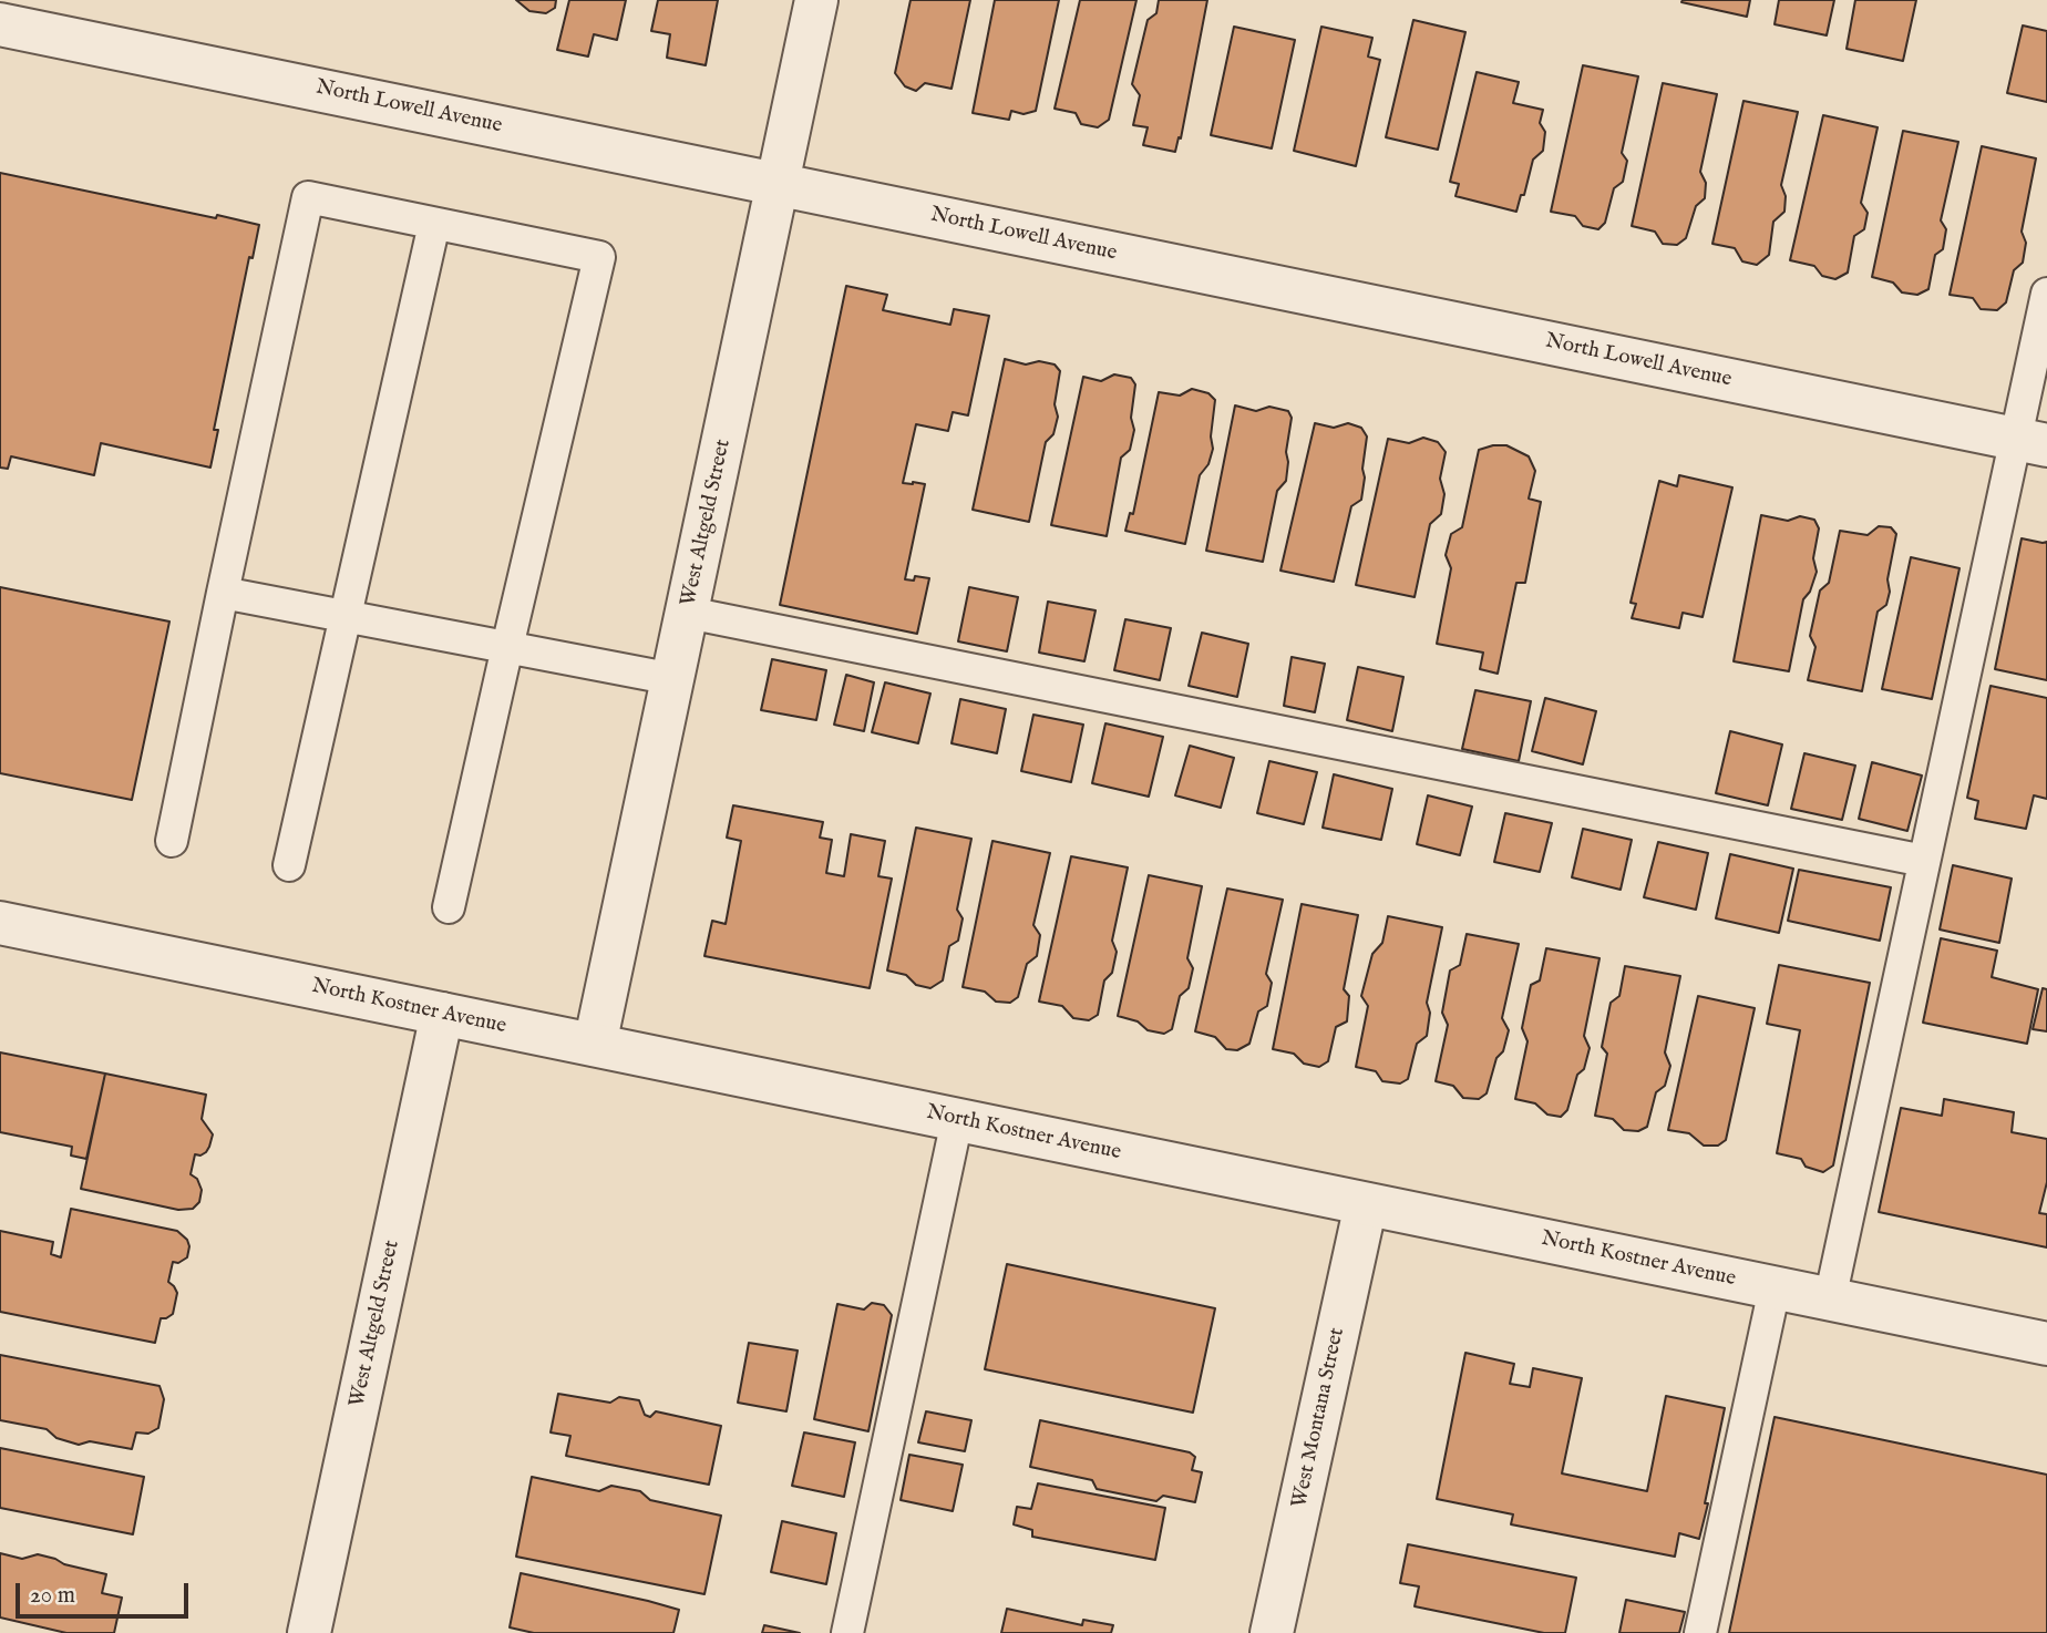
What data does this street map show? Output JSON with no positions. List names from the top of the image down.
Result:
{
  "streets": {
    "street": [
      "North Lowell Avenue",
      "West Altgeld Street",
      "North Kostner Avenue",
      "West Montana Street"
    ]
  },
  "crossings": [
    ["North Lowell Avenue", "West Altgeld Street"],
    ["West Altgeld Street", "North Kostner Avenue"],
    ["North Kostner Avenue", "West Montana Street"]
  ],
  "scale_bar": "20 m"
}
